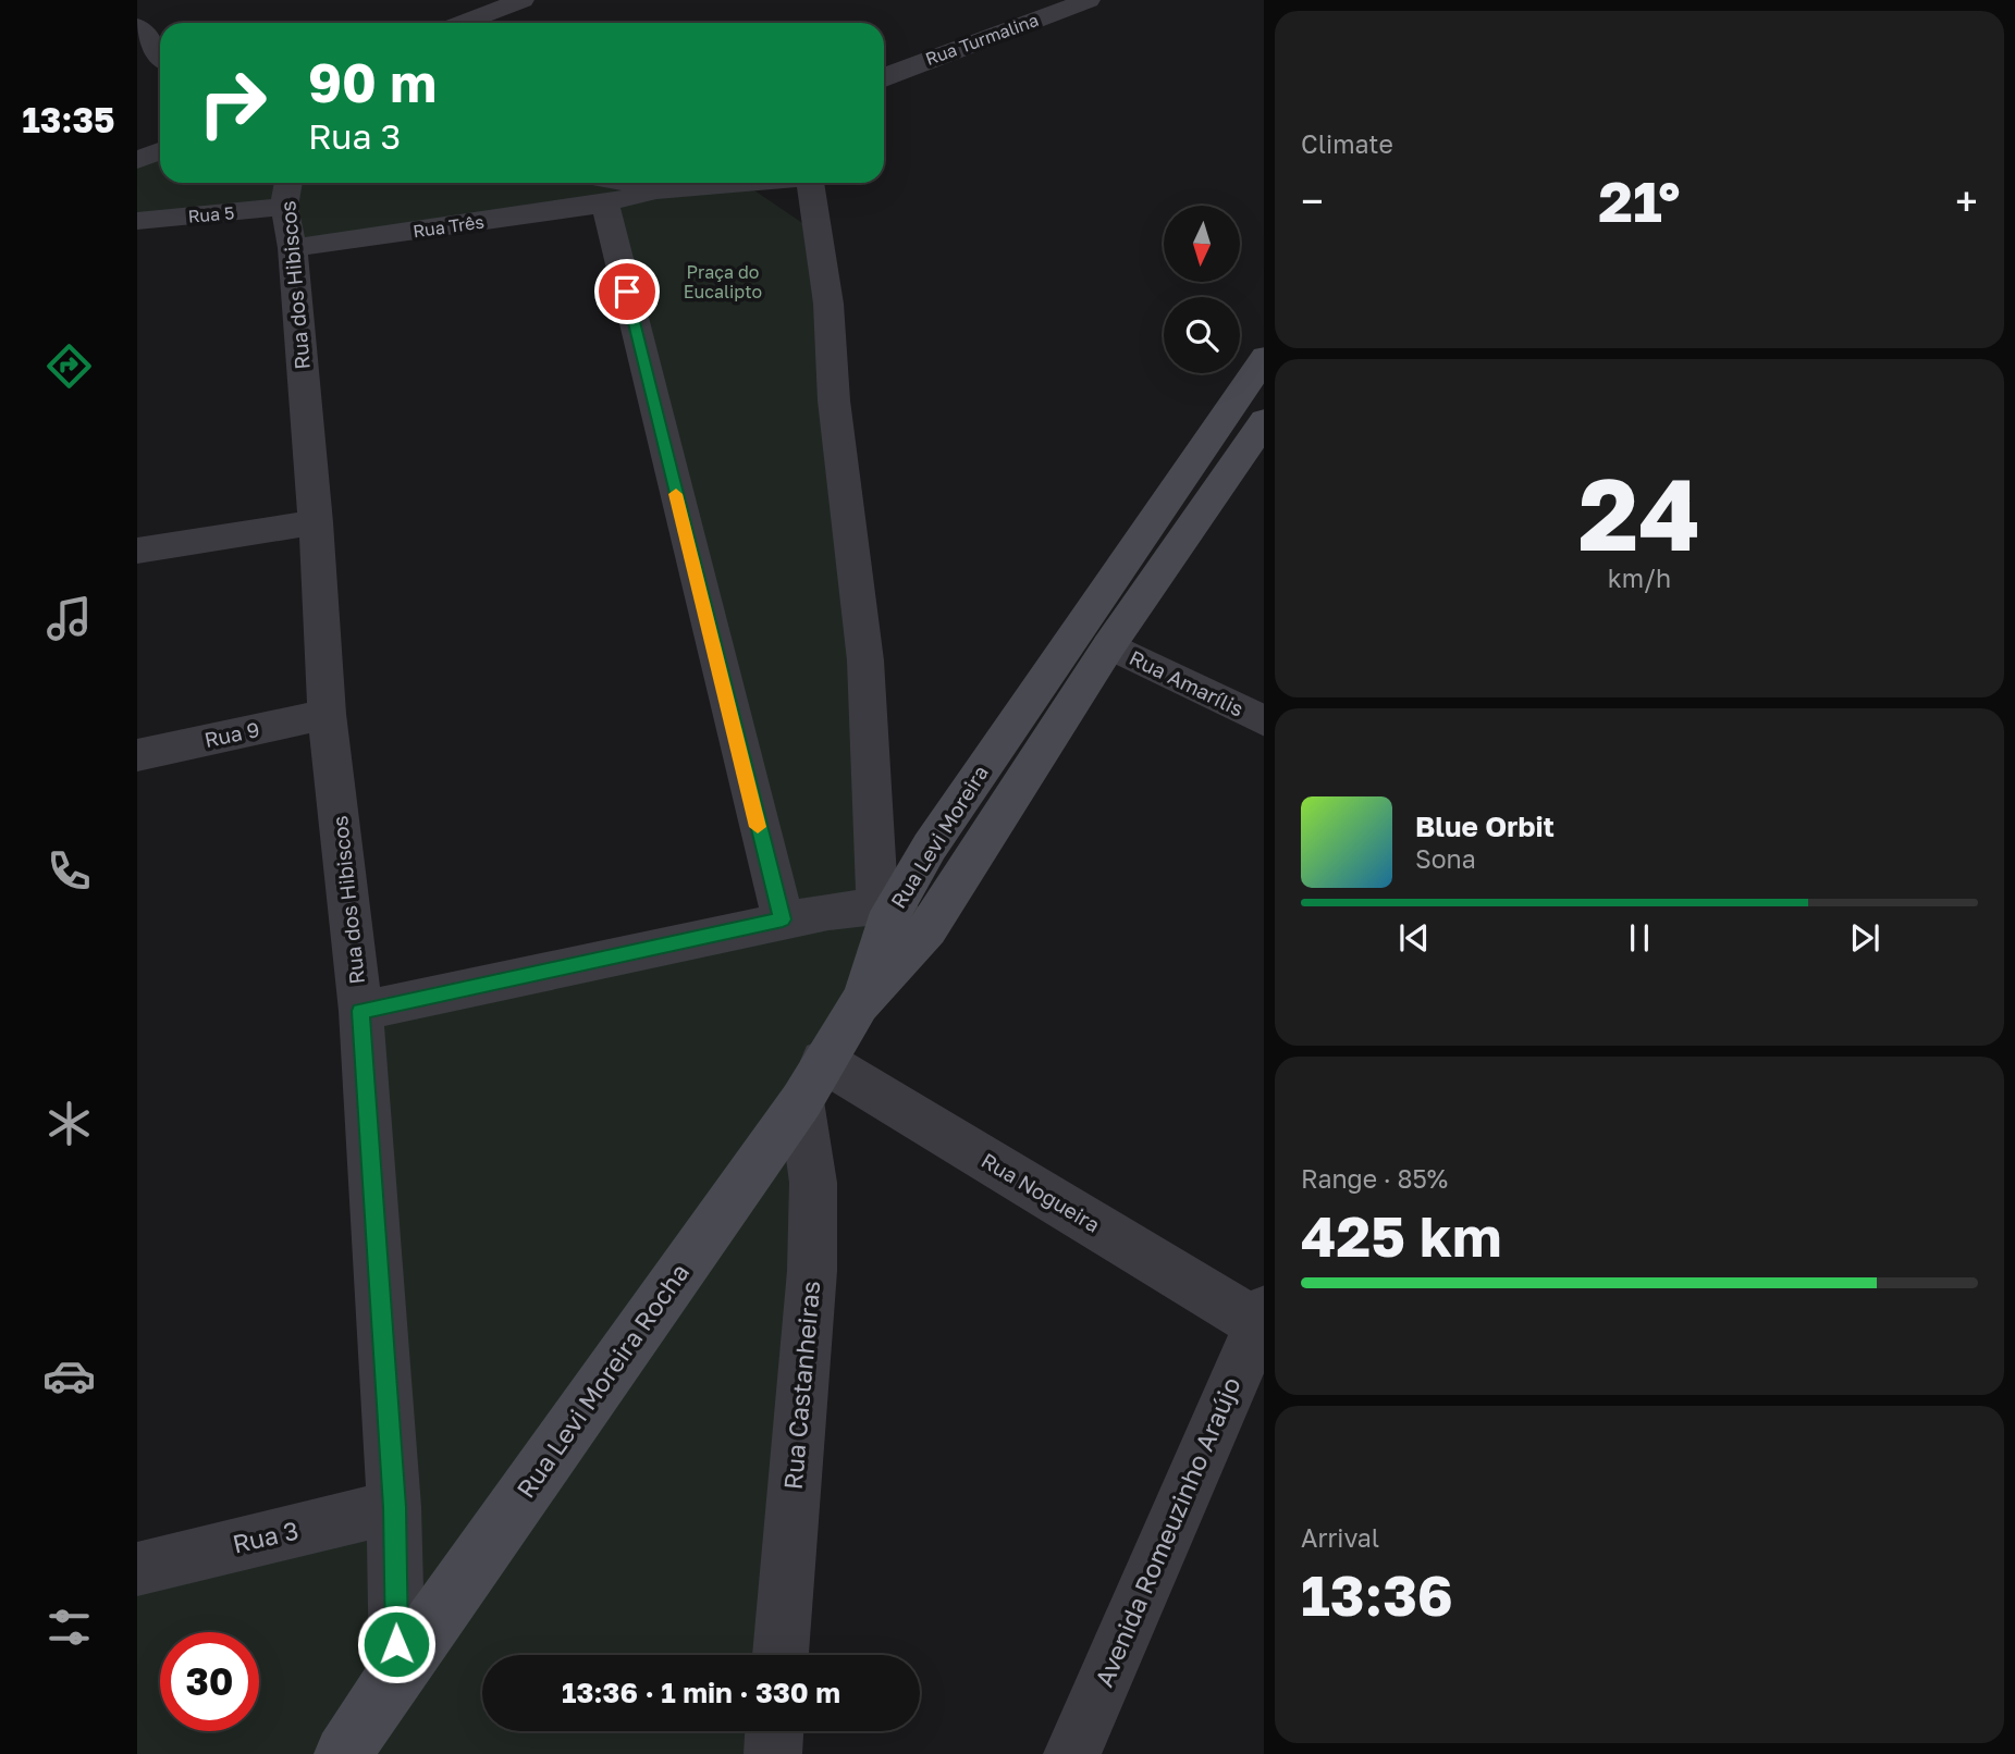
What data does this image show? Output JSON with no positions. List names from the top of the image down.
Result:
{
  "streets": {
    "main road": ["Rua Levi Moreira", "Rua Levi Moreira Rocha"],
    "street": [
      "Rua Turmalina",
      "Rua 5",
      "Rua Três",
      "Rua dos Hibiscos",
      "Rua Amarílis",
      "Rua 9",
      "Rua Nogueira",
      "Rua Castanheiras",
      "Avenida Romeuzinho Araújo",
      "Rua 3"
    ]
  },
  "crossings": [
    ["Rua 5", "Rua dos Hibiscos"],
    ["Rua Três", "Rua dos Hibiscos"],
    ["Rua dos Hibiscos", "Rua 9"],
    ["Rua dos Hibiscos", "Rua Levi Moreira Rocha"],
    ["Rua dos Hibiscos", "Rua 3"],
    ["Rua Amarílis", "Rua Levi Moreira"],
    ["Rua Levi Moreira", "Rua Levi Moreira Rocha"],
    ["Rua Nogueira", "Rua Levi Moreira Rocha"],
    ["Rua Nogueira", "Rua Castanheiras"],
    ["Rua Nogueira", "Avenida Romeuzinho Araújo"],
    ["Rua Levi Moreira Rocha", "Rua Castanheiras"]
  ],
  "parks": ["Praça do Eucalipto"],
  "north": "bottom",
  "page": {
    "tabs": "13:35",
    "tile": [
      "Climate",
      ["24", "km/h"],
      ["Range · 85%", "425 km"],
      ["Arrival", "13:36"]
    ],
    "turn": ["90 m", "Rua 3"],
    "heat": ["−", "21°", "+"],
    "song": ["Blue Orbit", "Sona"],
    "limit": "30",
    "trip": "13:36 · 1 min · 330 m"
  }
}
